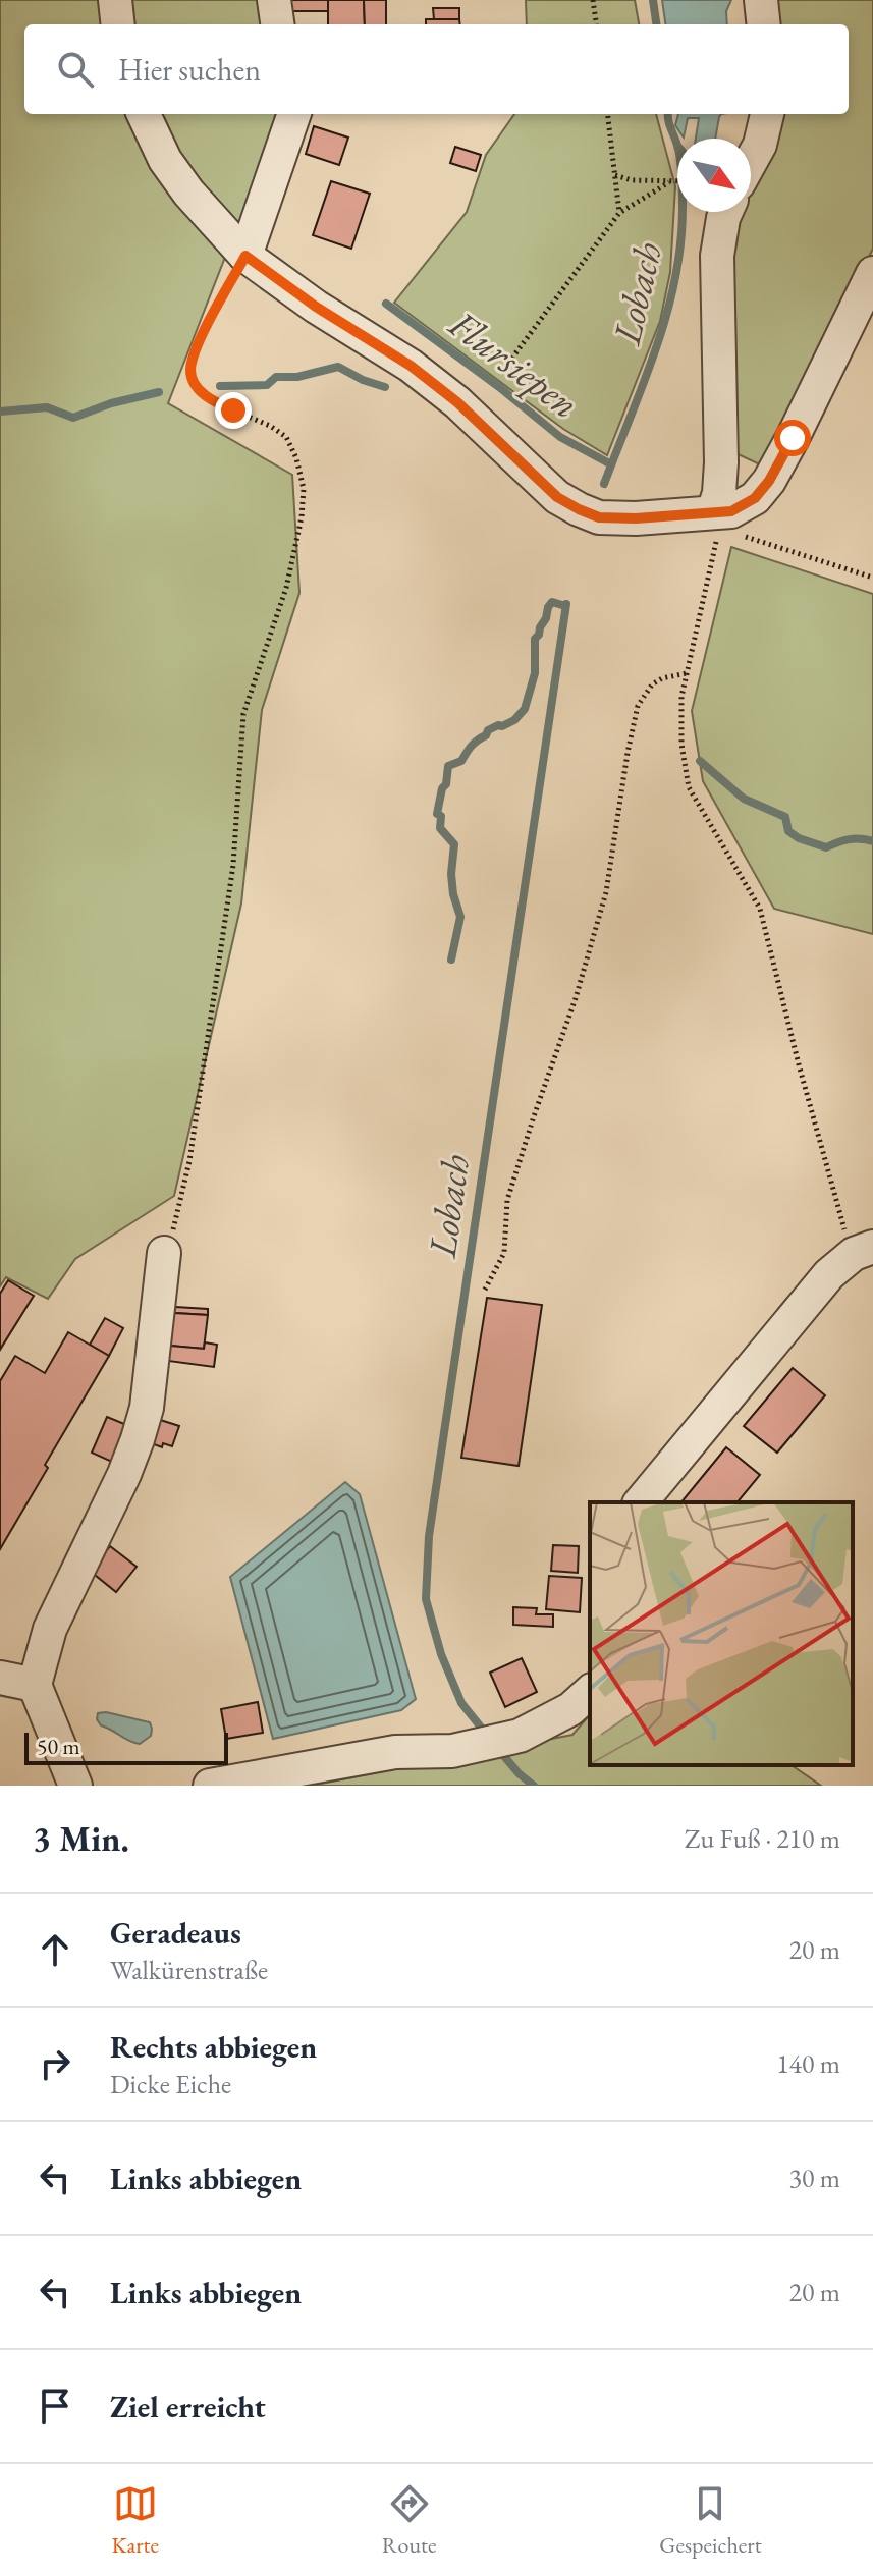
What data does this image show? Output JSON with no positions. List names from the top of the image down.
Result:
{
  "water": ["Lobach", "Flursiepen"],
  "scale_bar": "50 m",
  "north": "bottom right",
  "page": {
    "search": "Hier suchen",
    "scale": "50 m",
    "heading": ["3 Min.", "Zu Fuß · 210 m"],
    "list": [
      ["Geradeaus", "Walkürenstraße", "20 m"],
      ["Rechts abbiegen", "Dicke Eiche", "140 m"],
      ["Links abbiegen", "30 m"],
      ["Links abbiegen", "20 m"],
      "Ziel erreicht"
    ],
    "nav": ["Karte", "Route", "Gespeichert"]
  }
}
